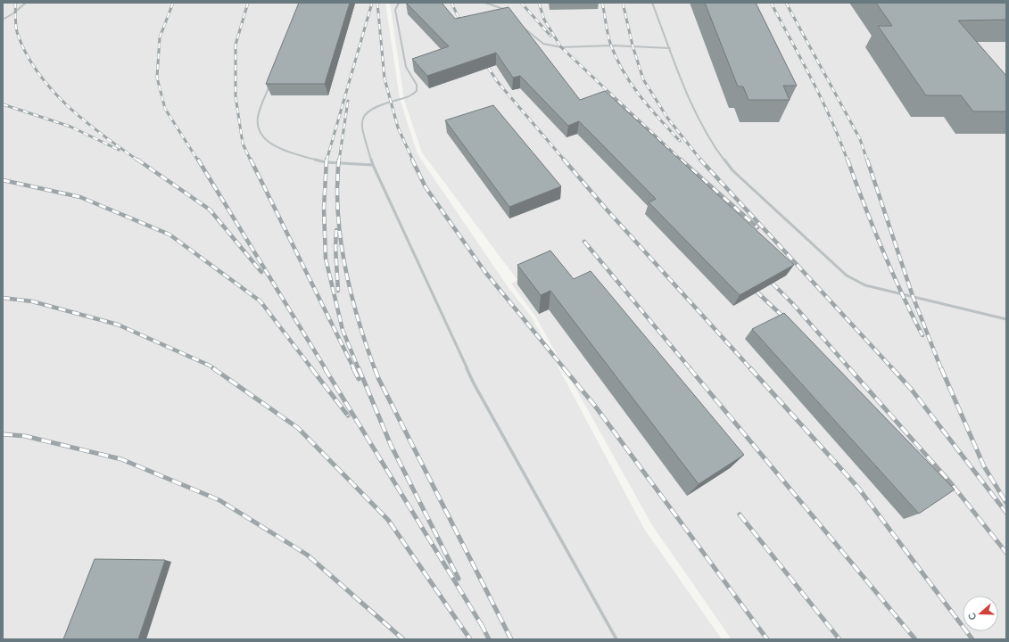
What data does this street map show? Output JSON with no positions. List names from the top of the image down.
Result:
{
  "north": "left"
}
